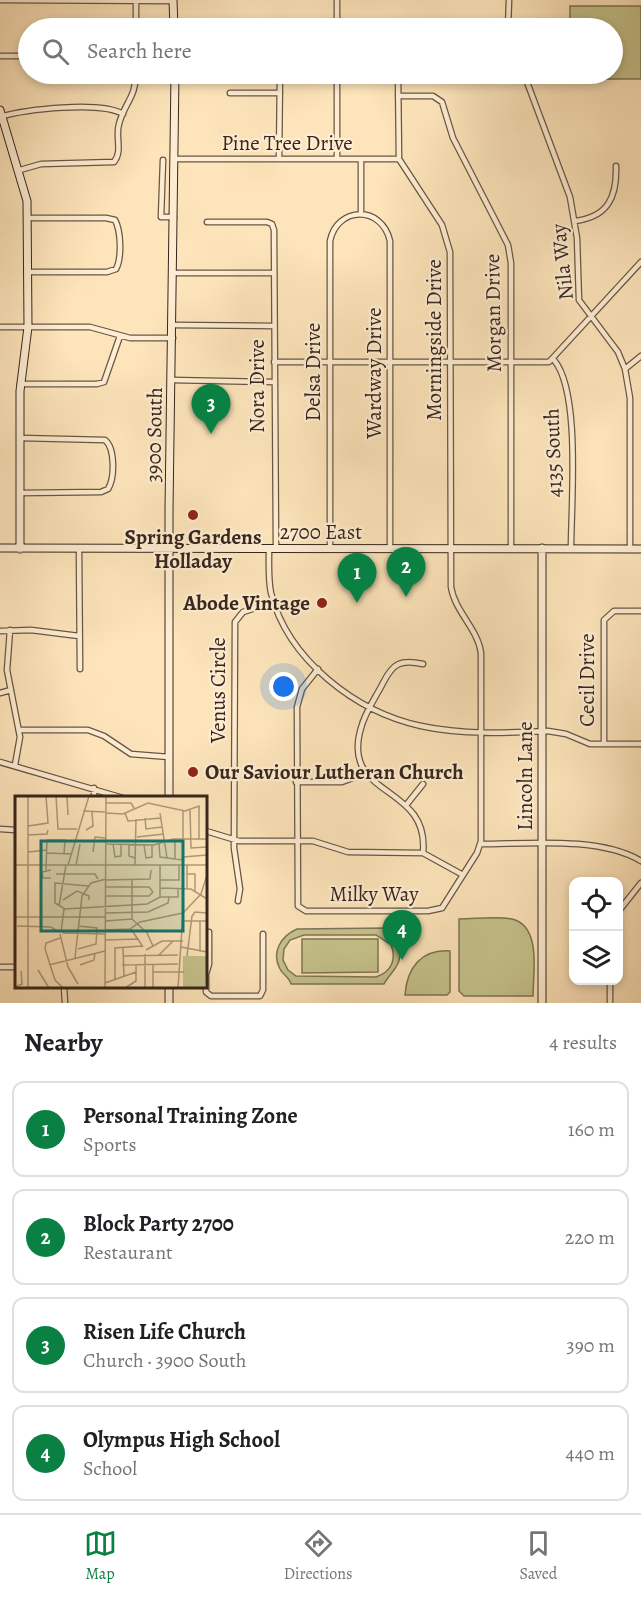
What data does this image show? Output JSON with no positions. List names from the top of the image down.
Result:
{
  "streets": {
    "street": [
      "Pine Tree Drive",
      "Nila Way",
      "Morgan Drive",
      "Morningside Drive",
      "Delsa Drive",
      "Wardway Drive",
      "Nora Drive",
      "3900 South",
      "4135 South",
      "2700 East",
      "Cecil Drive",
      "Venus Circle",
      "Lincoln Lane",
      "Milky Way"
    ]
  },
  "crossings": [
    ["Pine Tree Drive", "Morningside Drive"],
    ["Pine Tree Drive", "3900 South"],
    ["Nila Way", "2700 East"],
    ["Morgan Drive", "2700 East"],
    ["Morningside Drive", "Nora Drive"],
    ["Morningside Drive", "2700 East"],
    ["Delsa Drive", "Wardway Drive"],
    ["Delsa Drive", "2700 East"],
    ["Wardway Drive", "2700 East"],
    ["Nora Drive", "2700 East"],
    ["Nora Drive", "Cecil Drive"],
    ["Nora Drive", "Venus Circle"],
    ["Nora Drive", "Lincoln Lane"],
    ["3900 South", "2700 East"],
    ["4135 South", "2700 East"],
    ["2700 East", "Lincoln Lane"]
  ],
  "places": ["Spring Gardens Holladay", "Abode Vintage", "Our Saviour Lutheran Church"],
  "page": {
    "search": "Search here",
    "pins": [
      "3",
      "2",
      "1",
      "4"
    ],
    "heading": ["Nearby", "4 results"],
    "list": [
      {
        "mark": "1",
        "name": "Personal Training Zone",
        "note": "Sports",
        "value": "160 m"
      },
      {
        "mark": "2",
        "name": "Block Party 2700",
        "note": "Restaurant",
        "value": "220 m"
      },
      {
        "mark": "3",
        "name": "Risen Life Church",
        "note": "Church · 3900 South",
        "value": "390 m"
      },
      {
        "mark": "4",
        "name": "Olympus High School",
        "note": "School",
        "value": "440 m"
      }
    ],
    "nav": ["Map", "Directions", "Saved"]
  }
}
